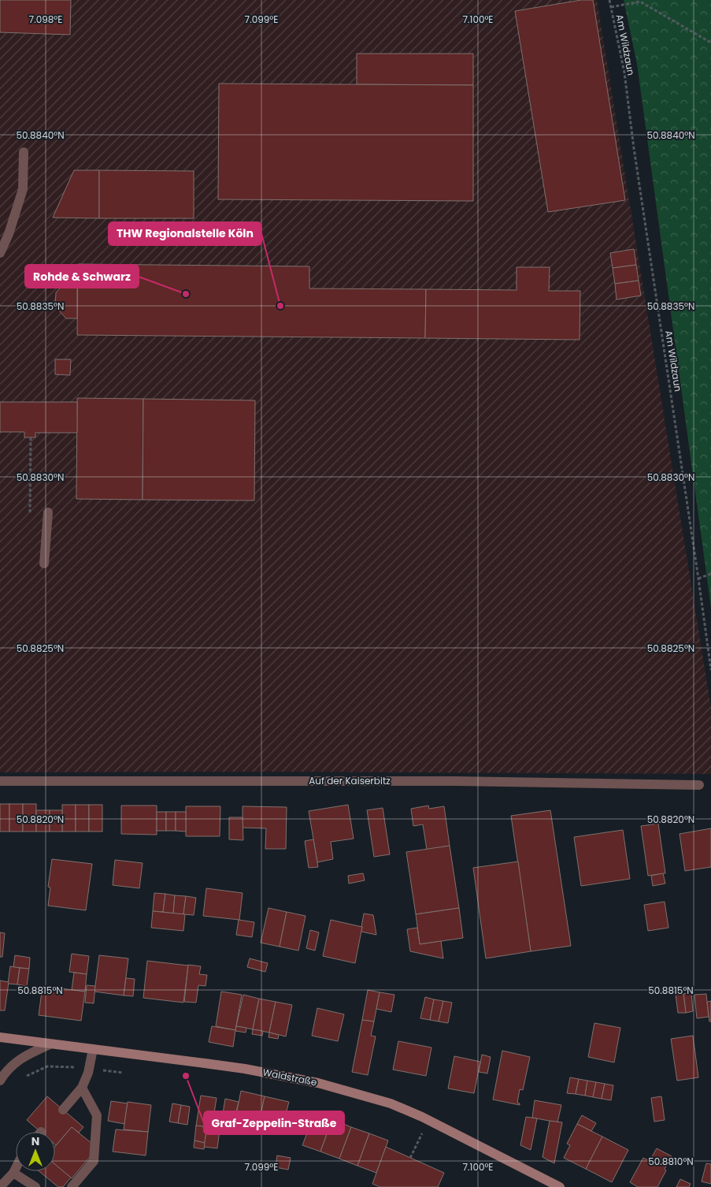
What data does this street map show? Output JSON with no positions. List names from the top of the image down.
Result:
{
  "streets": {
    "main road": ["Waldstraße"],
    "street": ["Auf der Kaiserbitz"],
    "path": ["Am Wildzaun"]
  },
  "places": ["Rohde & Schwarz", "THW Regionalstelle Köln", "Graf-Zeppelin-Straße"],
  "north": "top",
  "coordinates": [
    "7.098°E",
    "7.099°E",
    "7.100°E",
    "50.8840°N",
    "50.8835°N",
    "50.8830°N",
    "50.8825°N",
    "50.8820°N",
    "50.8815°N",
    "50.8810°N"
  ]
}
